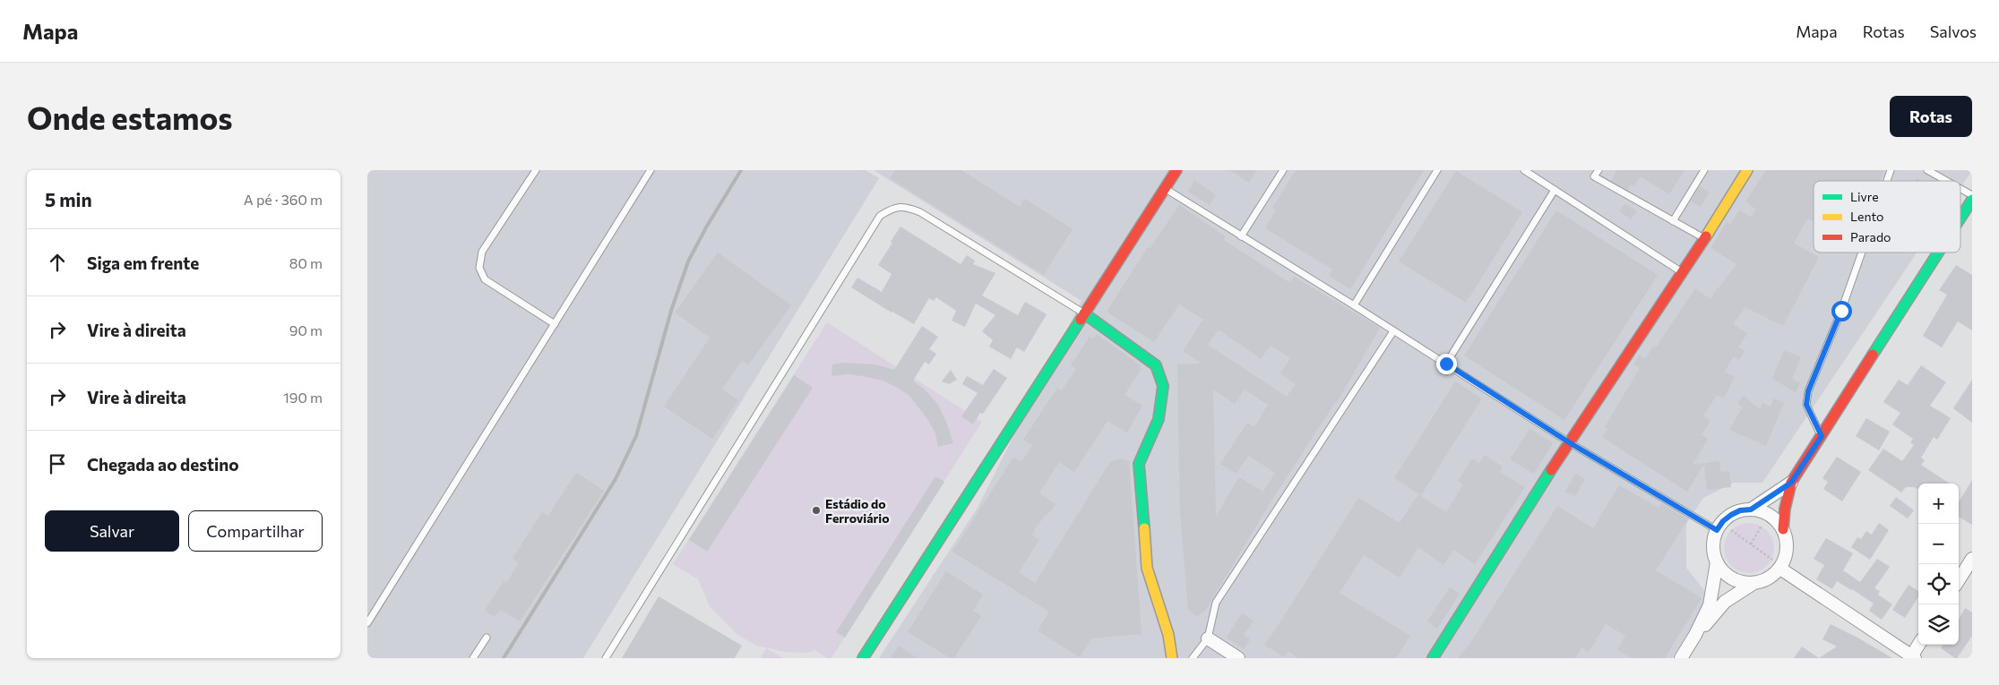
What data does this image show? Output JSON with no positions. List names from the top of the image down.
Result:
{
  "places": ["Estádio do Ferroviário"],
  "legend": ["Livre", "Lento", "Parado"],
  "page": {
    "header": "Mapa",
    "nav": ["Mapa", "Rotas", "Salvos"],
    "buttons": [
      "Rotas",
      ["Salvar", "Compartilhar"]
    ],
    "title": "Onde estamos",
    "heading": ["5 min", "A pé · 360 m"],
    "list": [
      ["Siga em frente", "80 m"],
      ["Vire à direita", "90 m"],
      ["Vire à direita", "190 m"],
      "Chegada ao destino"
    ],
    "map_buttons": ["+", "−"]
  }
}
